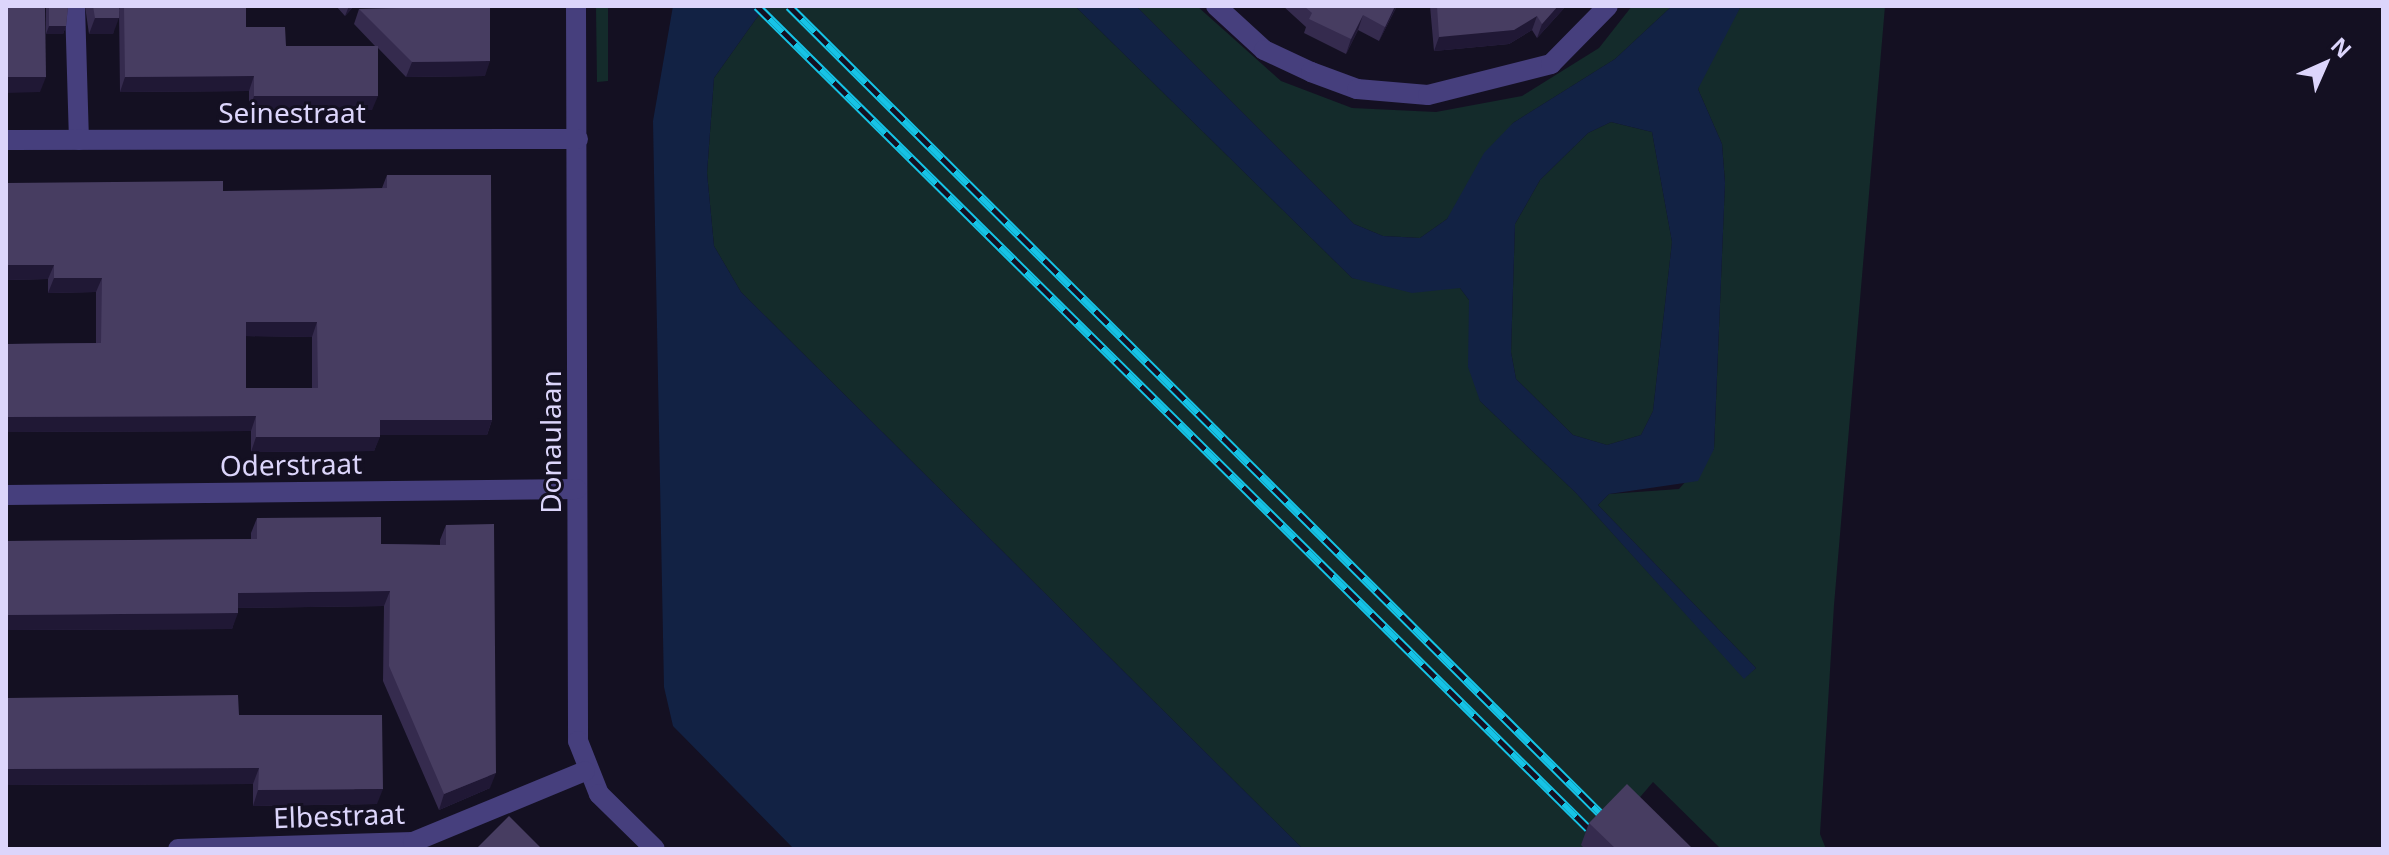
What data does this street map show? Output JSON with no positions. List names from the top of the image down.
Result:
{
  "streets": {
    "street": [
      "Seinestraat",
      "Donaulaan",
      "Oderstraat",
      "Elbestraat"
    ]
  },
  "crossings": [
    ["Seinestraat", "Donaulaan"],
    ["Donaulaan", "Oderstraat"],
    ["Donaulaan", "Elbestraat"]
  ],
  "north": "top right"
}
